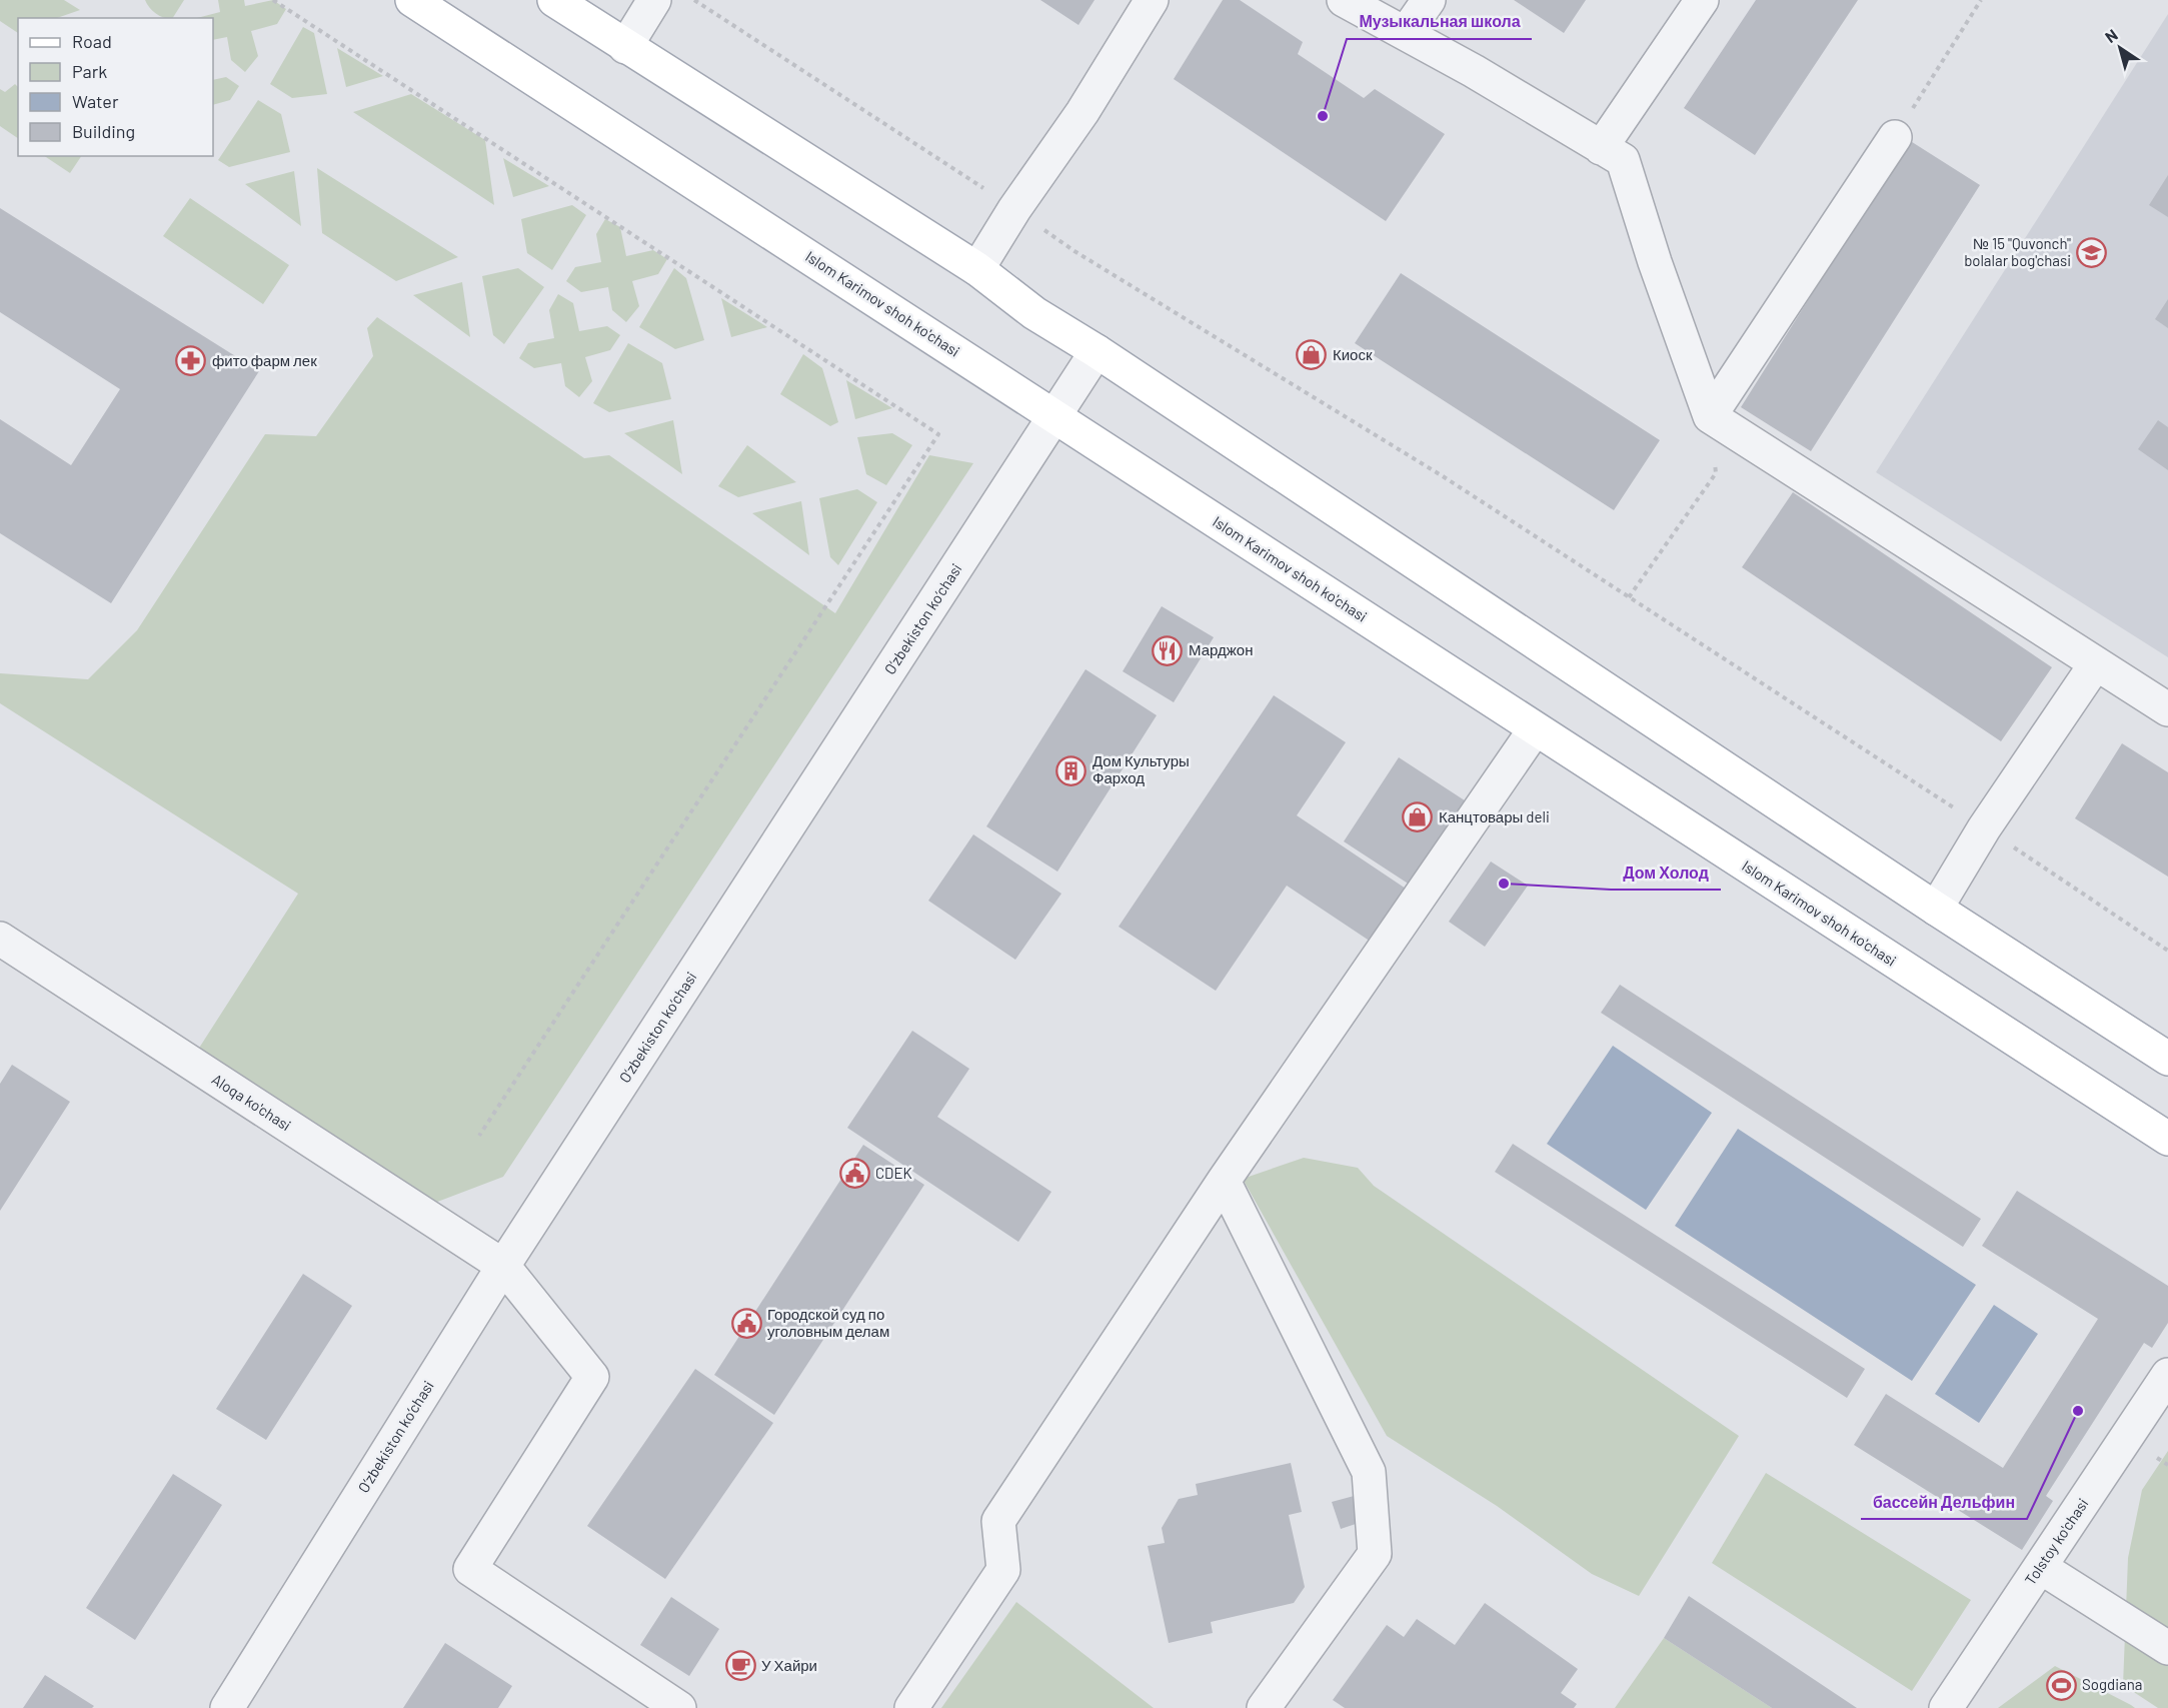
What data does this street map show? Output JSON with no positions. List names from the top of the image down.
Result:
{
  "streets": {
    "main road": ["Islom Karimov shoh ko'chasi"],
    "street": ["O‘zbekiston ko‘chasi", "Aloqa ko'chasi", "Tolstoy ko'chasi"]
  },
  "crossings": [
    ["Islom Karimov shoh ko'chasi", "O‘zbekiston ko‘chasi"],
    ["O‘zbekiston ko‘chasi", "Aloqa ko'chasi"]
  ],
  "places": {
    "other": ["Музыкальная школа", "Дом Холод", "бассейн Дельфин"],
    "school or university": ["№ 15 \"Quvonch\" bolalar bog'chasi"],
    "shop": ["Киоск", "Канцтовары deli"],
    "pharmacy": ["фито фарм лек"],
    "restaurant": ["Марджон"],
    "building": ["Дом Культуры Фарход"],
    "public building": ["CDEK", "Городской суд по уголовным делам"],
    "cafe": ["У Хайри"],
    "sports": ["Sogdiana"]
  },
  "legend": [
    "Road",
    "Park",
    "Water",
    "Building"
  ],
  "north": "top left"
}
